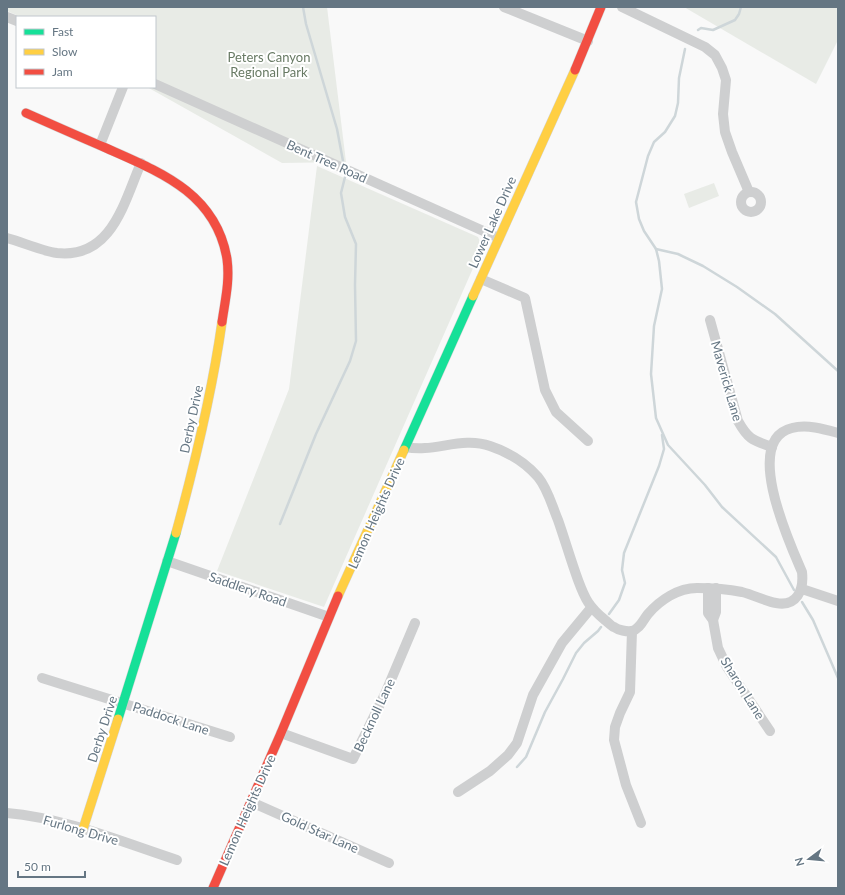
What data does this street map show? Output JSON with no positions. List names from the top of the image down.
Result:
{
  "streets": {
    "street": [
      "Bent Tree Road",
      "Lower Lake Drive",
      "Maverick Lane",
      "Derby Drive",
      "Lemon Heights Drive",
      "Saddlery Road",
      "Sharon Lane",
      "Becknoll Lane",
      "Paddock Lane",
      "Furlong Drive",
      "Gold Star Lane"
    ]
  },
  "crossings": [
    ["Bent Tree Road", "Lower Lake Drive"],
    ["Lower Lake Drive", "Lemon Heights Drive"],
    ["Derby Drive", "Saddlery Road"],
    ["Derby Drive", "Paddock Lane"],
    ["Derby Drive", "Furlong Drive"],
    ["Lemon Heights Drive", "Saddlery Road"],
    ["Lemon Heights Drive", "Becknoll Lane"],
    ["Lemon Heights Drive", "Gold Star Lane"]
  ],
  "parks": ["Peters Canyon Regional Park"],
  "legend": ["Fast", "Slow", "Jam"],
  "scale_bar": "50 m",
  "north": "left"
}
